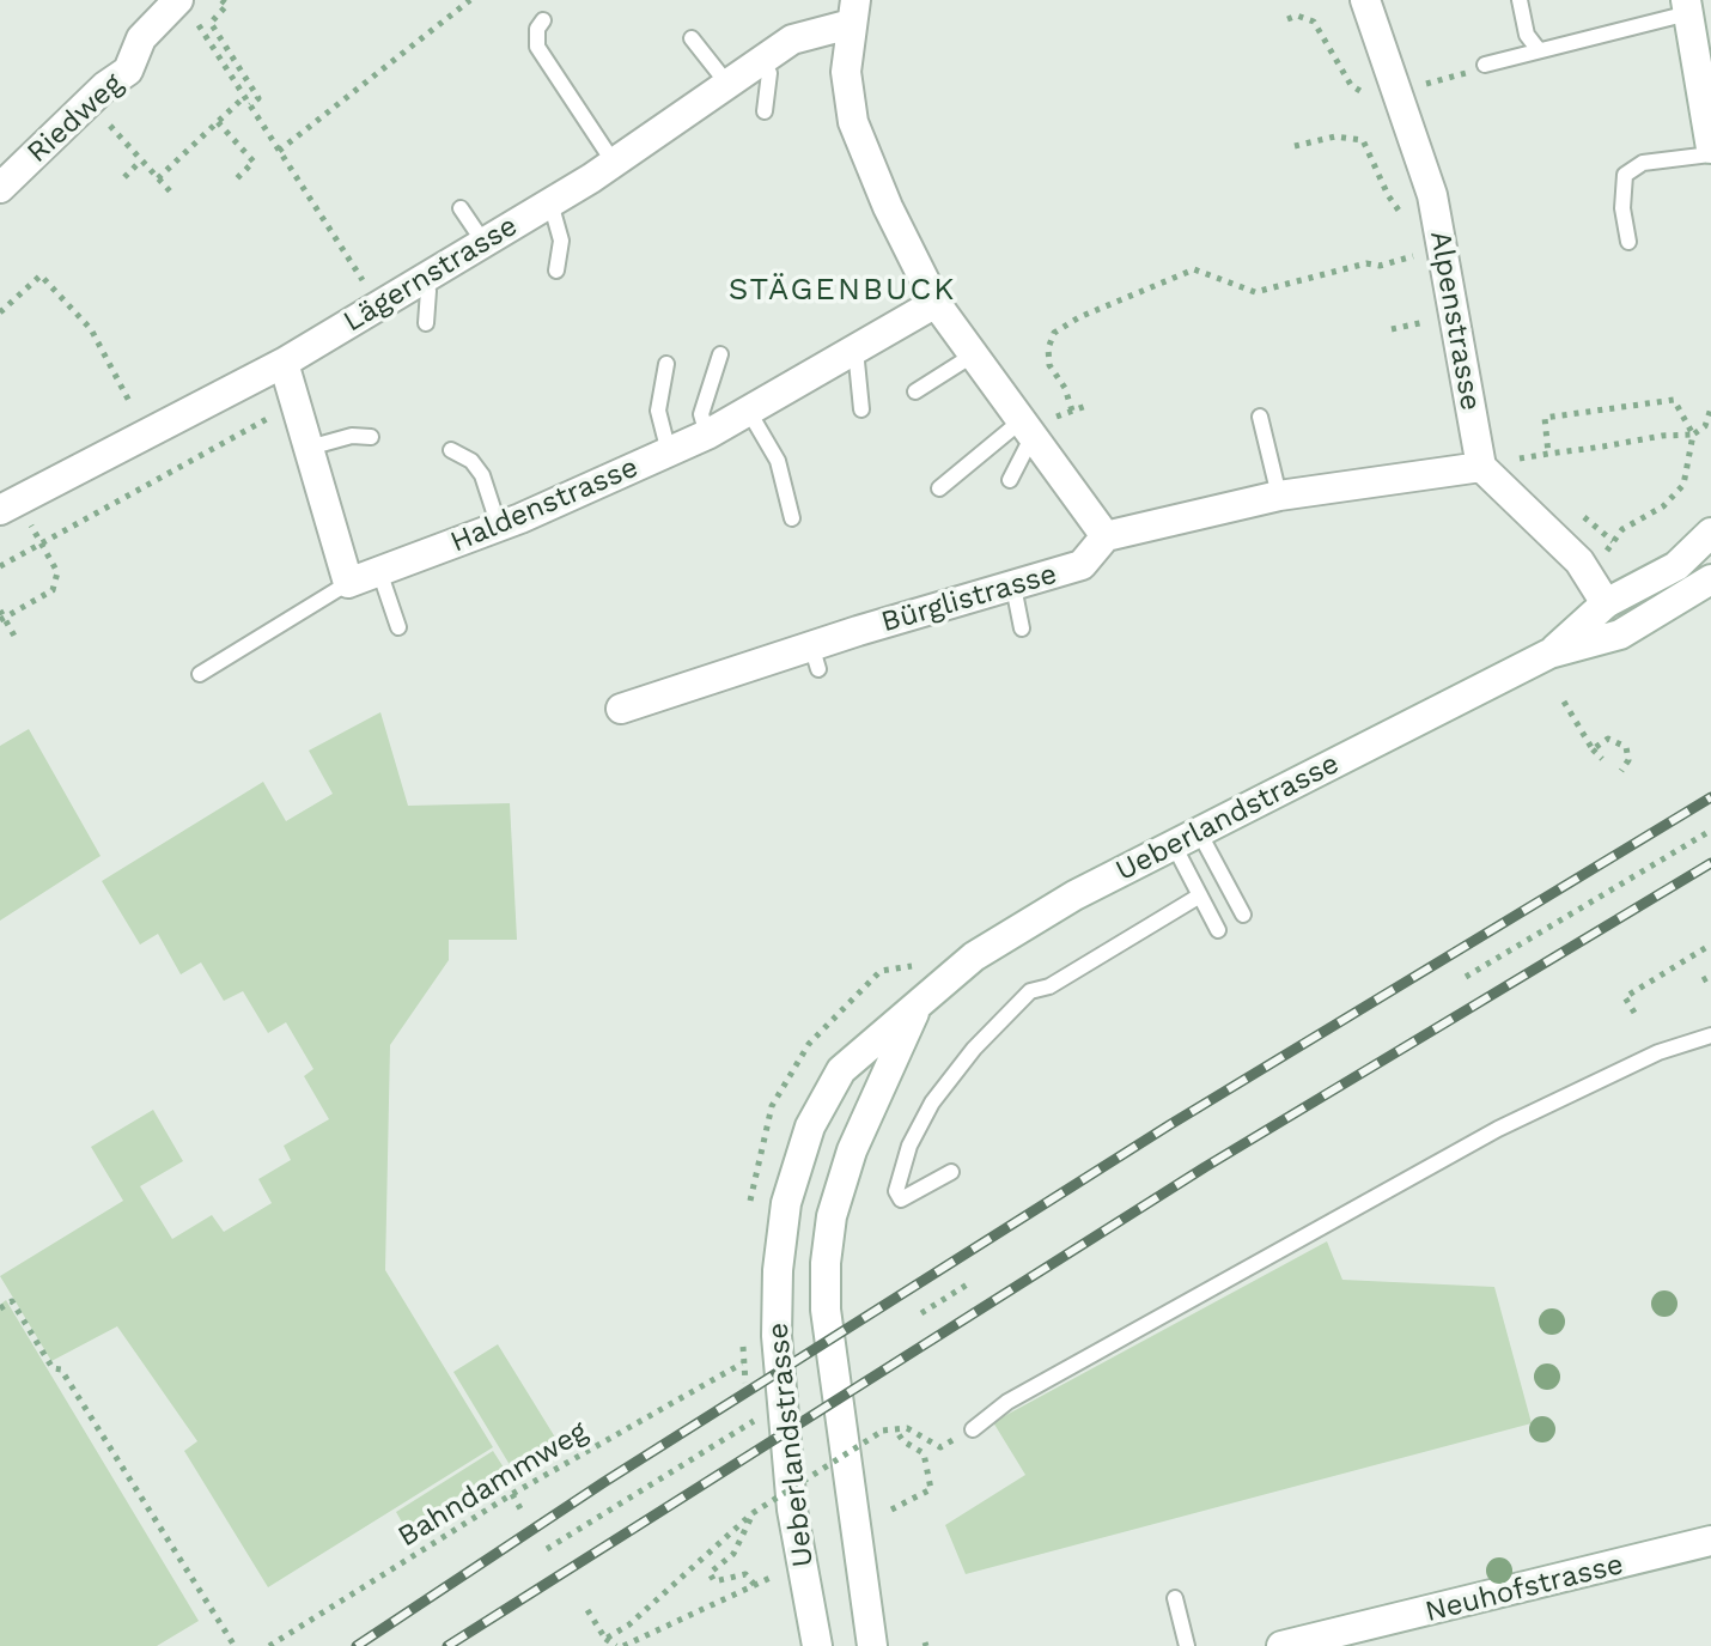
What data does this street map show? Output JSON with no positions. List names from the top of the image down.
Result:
{
  "streets": {
    "street": [
      "Riedweg",
      "Lägernstrasse",
      "Alpenstrasse",
      "Haldenstrasse",
      "Bürglistrasse",
      "Ueberlandstrasse",
      "Neuhofstrasse"
    ],
    "path": ["Bahndammweg"]
  },
  "districts": ["STÄGENBUCK"]
}
